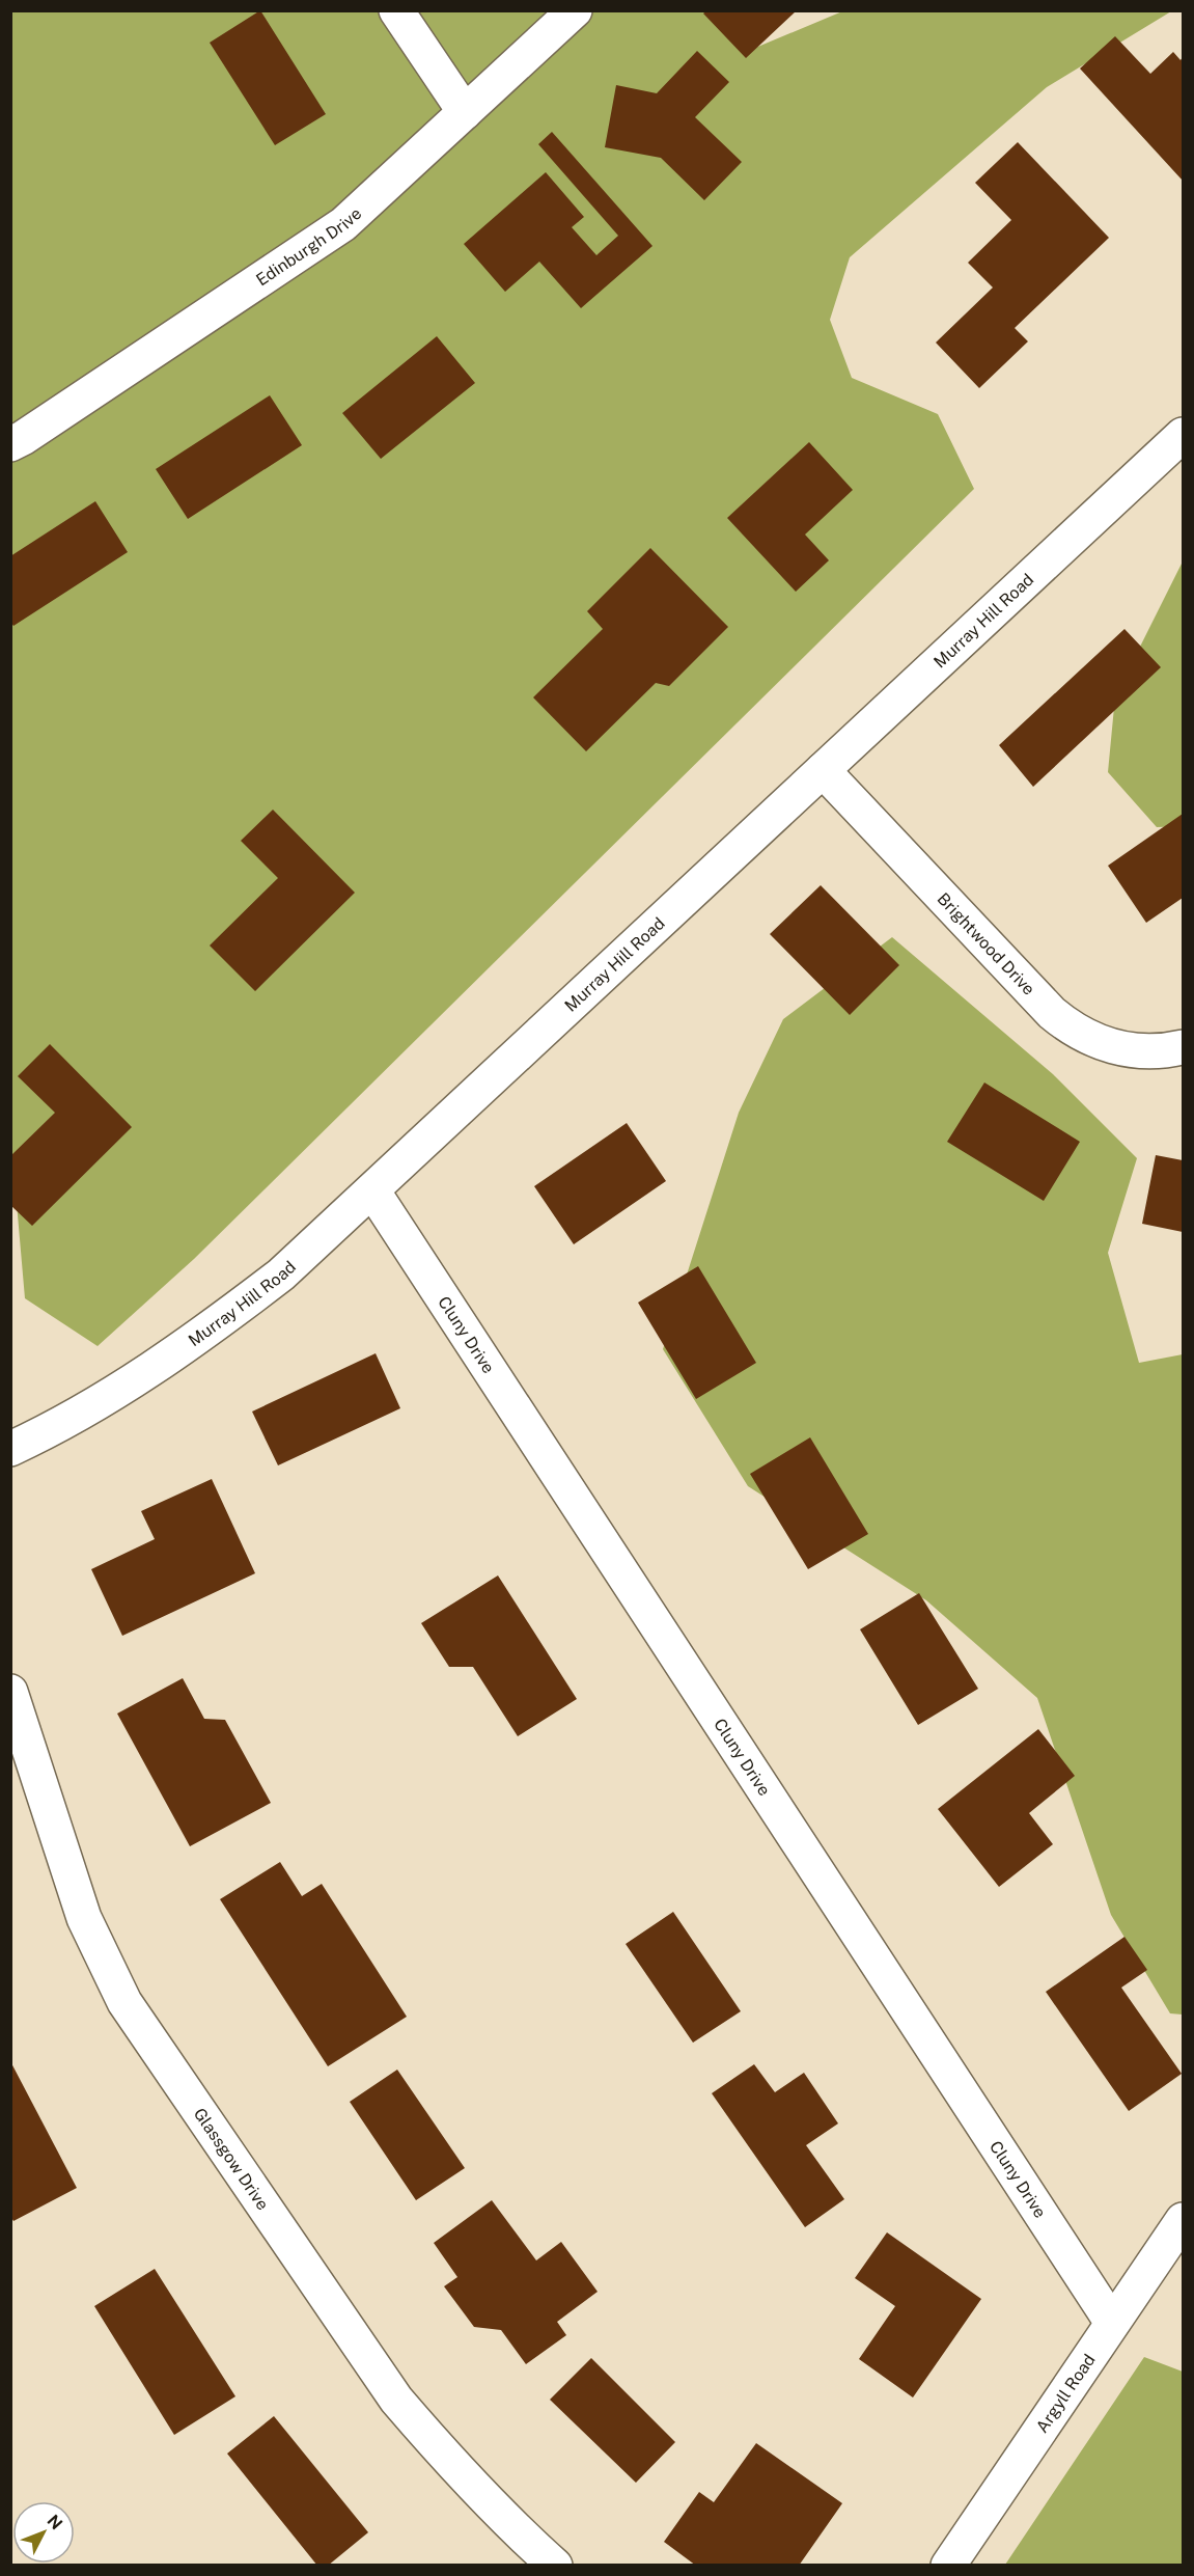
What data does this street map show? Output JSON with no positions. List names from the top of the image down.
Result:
{
  "streets": {
    "street": [
      "Edinburgh Drive",
      "Murray Hill Road",
      "Brightwood Drive",
      "Cluny Drive",
      "Glassgow Drive",
      "Argyll Road"
    ]
  },
  "crossings": [
    ["Murray Hill Road", "Brightwood Drive"],
    ["Murray Hill Road", "Cluny Drive"],
    ["Cluny Drive", "Argyll Road"]
  ],
  "north": "top right"
}
